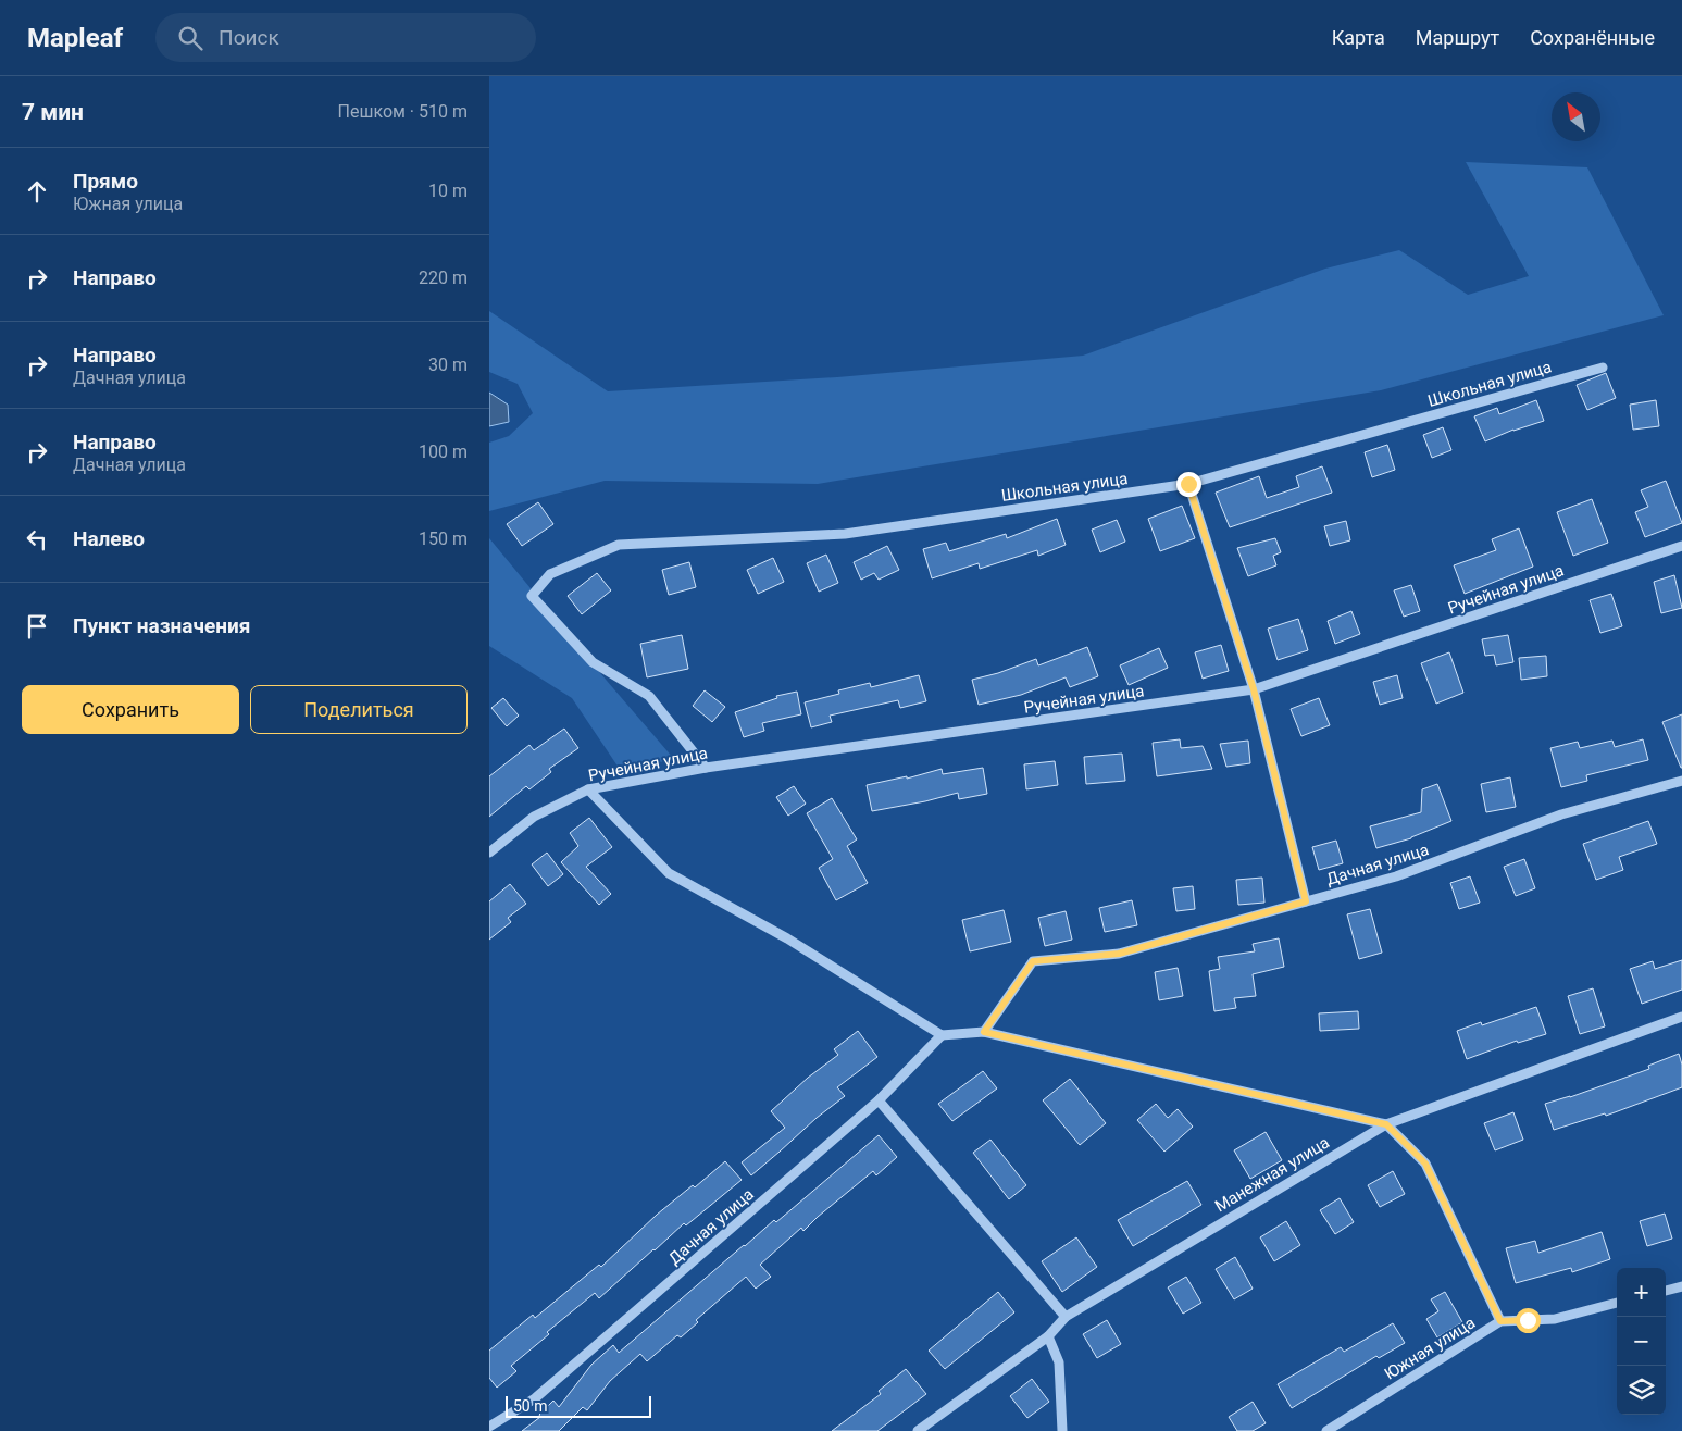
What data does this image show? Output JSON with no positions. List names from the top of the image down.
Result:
{
  "streets": {
    "street": [
      "Школьная улица",
      "Ручейная улица",
      "Дачная улица",
      "Манежная улица",
      "Южная улица"
    ]
  },
  "crossings": [
    ["Школьная улица", "Ручейная улица"]
  ],
  "scale_bar": "50 m",
  "north": "top left",
  "page": {
    "header": "Mapleaf",
    "search": "Поиск",
    "nav": ["Карта", "Маршрут", "Сохранённые"],
    "heading": ["7 мин", "Пешком · 510 m"],
    "list": [
      ["Прямо", "Южная улица", "10 m"],
      ["Направо", "220 m"],
      ["Направо", "Дачная улица", "30 m"],
      ["Направо", "Дачная улица", "100 m"],
      ["Налево", "150 m"],
      "Пункт назначения"
    ],
    "buttons": ["Сохранить", "Поделиться"],
    "map_buttons": ["+", "−"],
    "scale": "50 m"
  }
}
